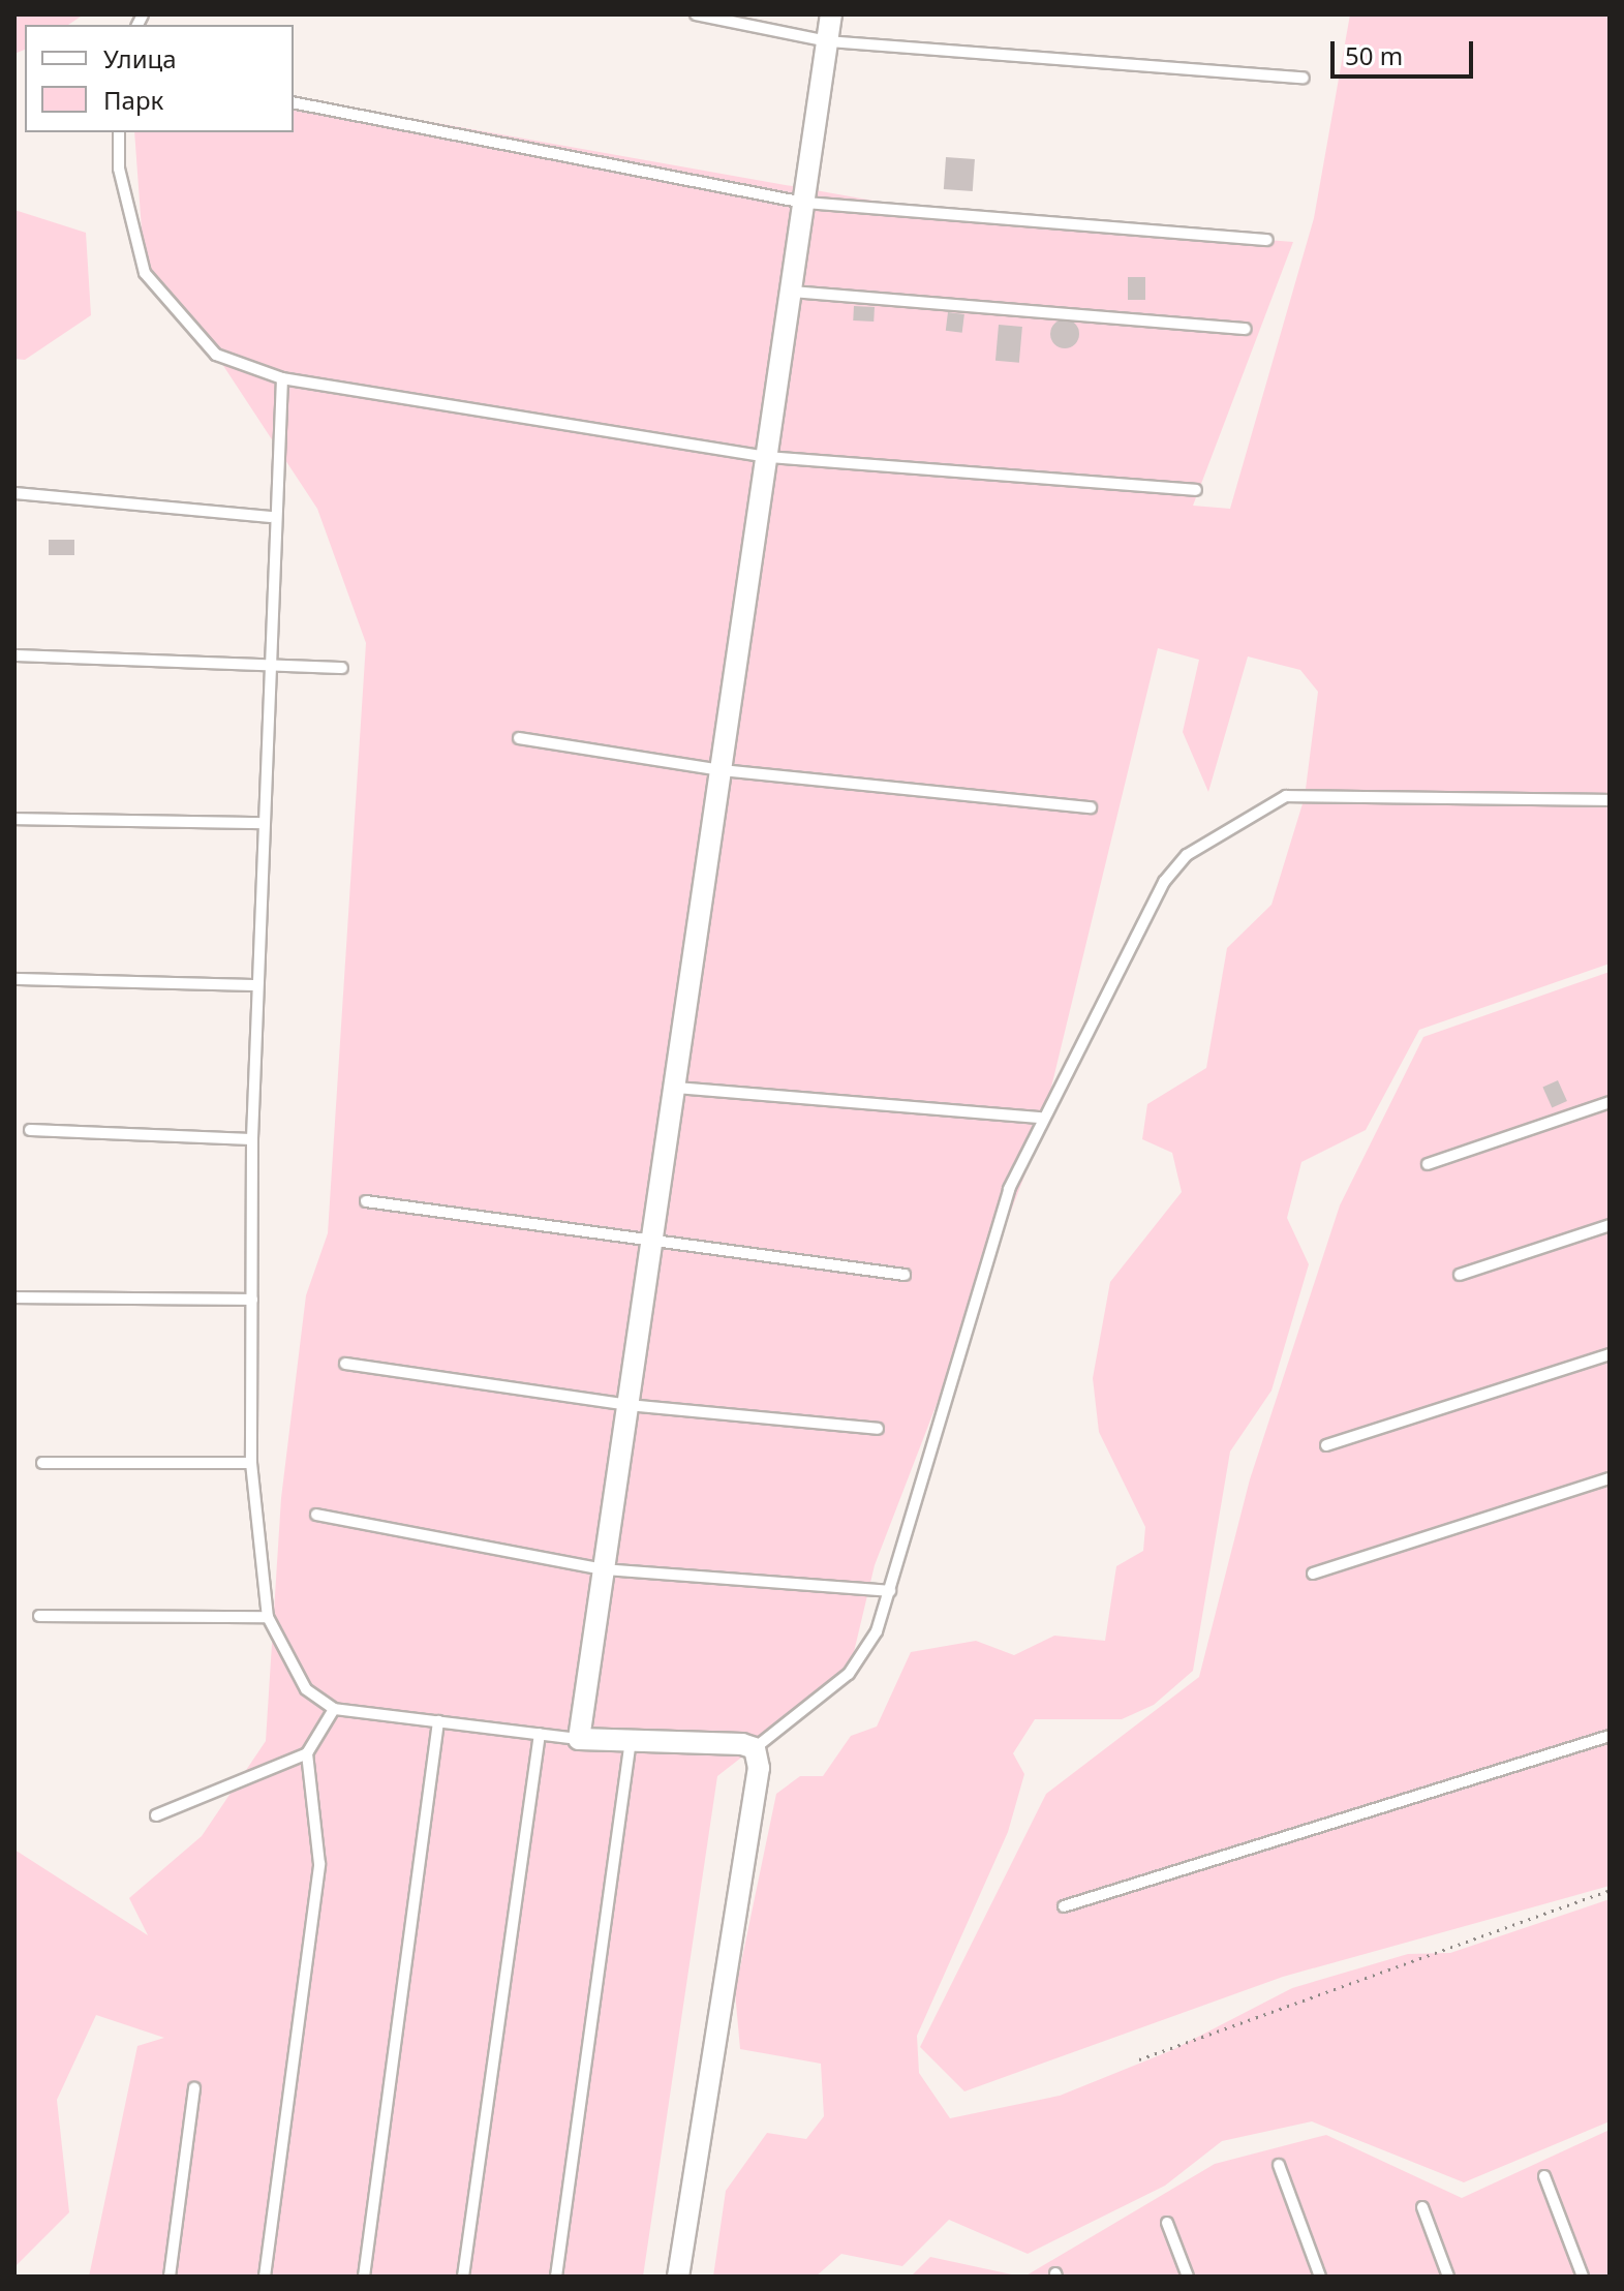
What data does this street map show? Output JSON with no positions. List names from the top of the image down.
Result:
{
  "legend": ["Улица", "Парк"],
  "scale_bar": "50 m"
}
